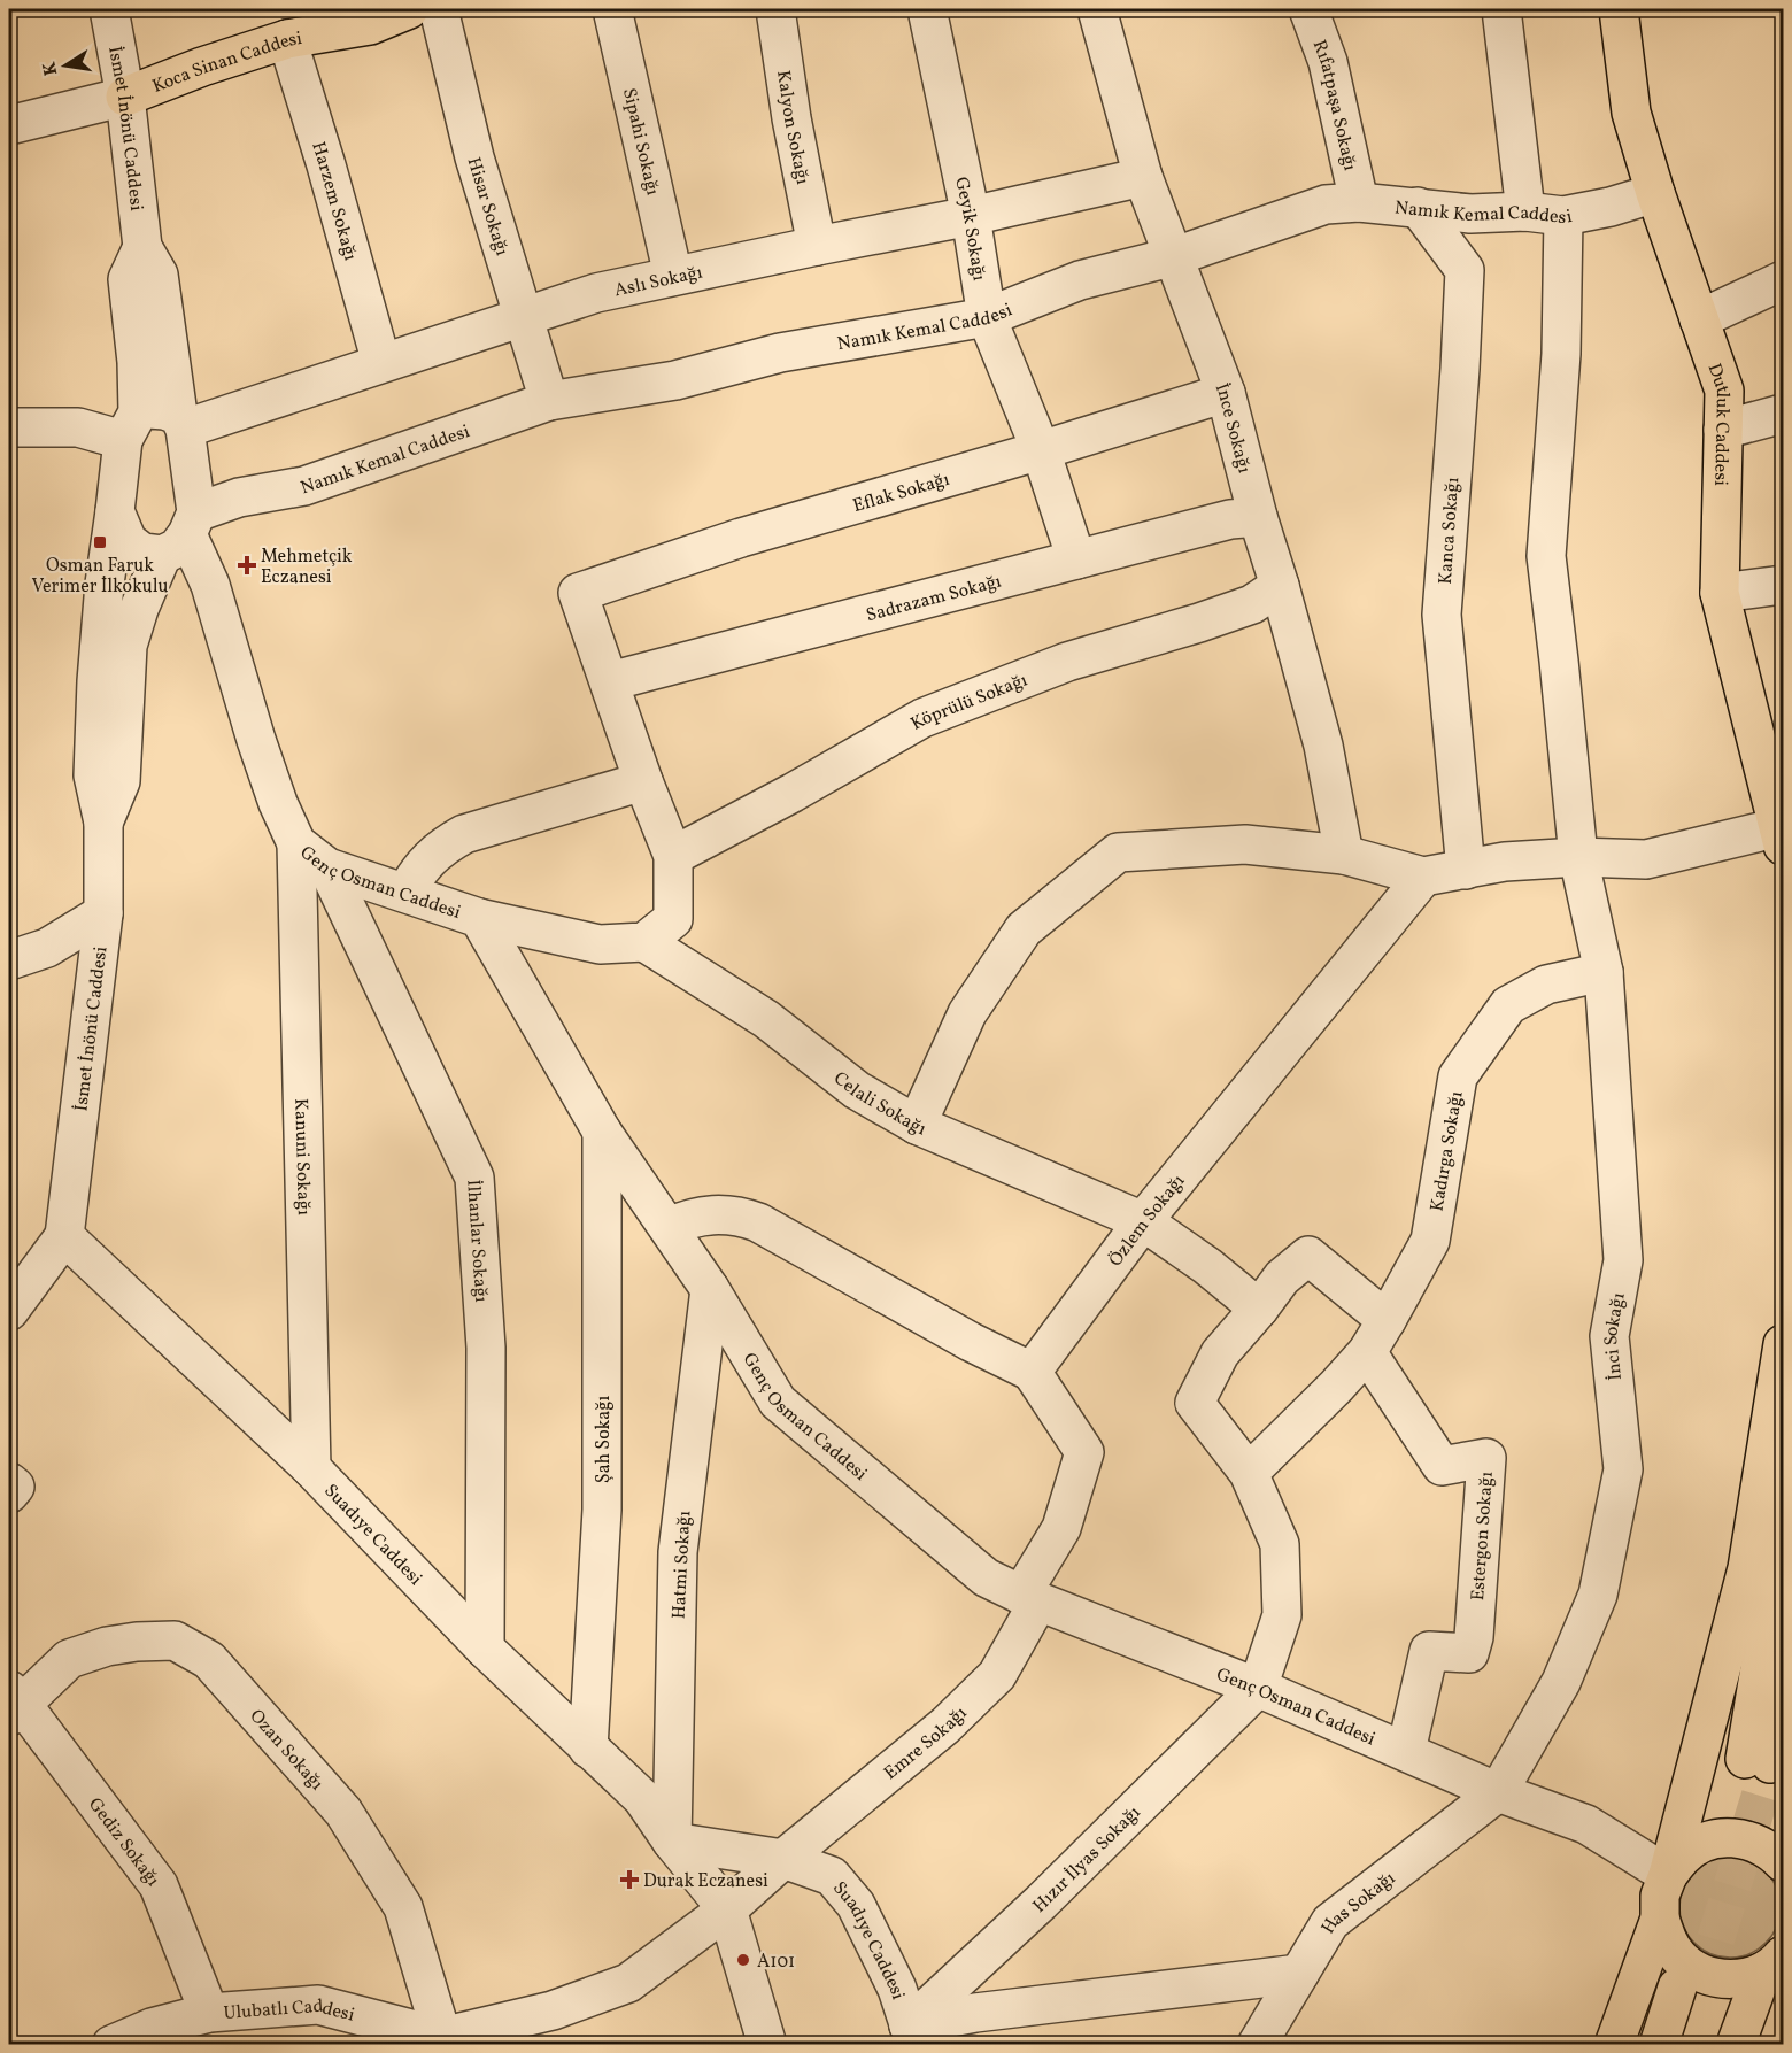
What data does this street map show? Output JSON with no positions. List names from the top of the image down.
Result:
{
  "streets": {
    "main road": ["Koca Sinan Caddesi", "Dutluk Caddesi"],
    "street": [
      "Rıfatpaşa Sokağı",
      "İsmet İnönü Caddesi",
      "Kalyon Sokağı",
      "Sipahi Sokağı",
      "Harzem Sokağı",
      "Hisar Sokağı",
      "Namık Kemal Caddesi",
      "Geyik Sokağı",
      "Aslı Sokağı",
      "İnce Sokağı",
      "Eflak Sokağı",
      "Kanca Sokağı",
      "Sadrazam Sokağı",
      "Köprülü Sokağı",
      "Genç Osman Caddesi",
      "Celali Sokağı",
      "Kadırga Sokağı",
      "Kanuni Sokağı",
      "Özlem Sokağı",
      "İlhanlar Sokağı",
      "İnci Sokağı",
      "Şah Sokağı",
      "Suadıye Caddesi",
      "Estergon Sokağı",
      "Hatmi Sokağı",
      "Emre Sokağı",
      "Ozan Sokağı",
      "Gediz Sokağı",
      "Hızır İlyas Sokağı",
      "Has Sokağı",
      "Ulubatlı Caddesi"
    ]
  },
  "crossings": [
    ["Koca Sinan Caddesi", "İsmet İnönü Caddesi"],
    ["Koca Sinan Caddesi", "Harzem Sokağı"],
    ["Rıfatpaşa Sokağı", "Namık Kemal Caddesi"],
    ["İsmet İnönü Caddesi", "Namık Kemal Caddesi"],
    ["İsmet İnönü Caddesi", "Aslı Sokağı"],
    ["İsmet İnönü Caddesi", "Genç Osman Caddesi"],
    ["İsmet İnönü Caddesi", "Suadıye Caddesi"],
    ["Kalyon Sokağı", "Aslı Sokağı"],
    ["Sipahi Sokağı", "Aslı Sokağı"],
    ["Harzem Sokağı", "Aslı Sokağı"],
    ["Hisar Sokağı", "Namık Kemal Caddesi"],
    ["Hisar Sokağı", "Aslı Sokağı"],
    ["Namık Kemal Caddesi", "Geyik Sokağı"],
    ["Namık Kemal Caddesi", "Dutluk Caddesi"],
    ["Namık Kemal Caddesi", "İnce Sokağı"],
    ["Namık Kemal Caddesi", "Kanca Sokağı"],
    ["Namık Kemal Caddesi", "Genç Osman Caddesi"],
    ["Namık Kemal Caddesi", "İnci Sokağı"],
    ["Geyik Sokağı", "Aslı Sokağı"],
    ["Geyik Sokağı", "Eflak Sokağı"],
    ["Geyik Sokağı", "Sadrazam Sokağı"],
    ["Aslı Sokağı", "İnce Sokağı"],
    ["İnce Sokağı", "Eflak Sokağı"],
    ["İnce Sokağı", "Sadrazam Sokağı"],
    ["İnce Sokağı", "Köprülü Sokağı"],
    ["Eflak Sokağı", "Sadrazam Sokağı"],
    ["Genç Osman Caddesi", "Kanuni Sokağı"],
    ["Genç Osman Caddesi", "İlhanlar Sokağı"],
    ["Genç Osman Caddesi", "İnci Sokağı"],
    ["Genç Osman Caddesi", "Şah Sokağı"],
    ["Genç Osman Caddesi", "Estergon Sokağı"],
    ["Genç Osman Caddesi", "Hatmi Sokağı"],
    ["Genç Osman Caddesi", "Emre Sokağı"],
    ["Genç Osman Caddesi", "Hızır İlyas Sokağı"],
    ["Genç Osman Caddesi", "Has Sokağı"],
    ["Celali Sokağı", "Özlem Sokağı"],
    ["Kadırga Sokağı", "İnci Sokağı"],
    ["Kadırga Sokağı", "Estergon Sokağı"],
    ["Kanuni Sokağı", "Suadıye Caddesi"],
    ["İlhanlar Sokağı", "Suadıye Caddesi"],
    ["İnci Sokağı", "Has Sokağı"],
    ["Şah Sokağı", "Suadıye Caddesi"],
    ["Suadıye Caddesi", "Hatmi Sokağı"],
    ["Suadıye Caddesi", "Emre Sokağı"],
    ["Suadıye Caddesi", "Hızır İlyas Sokağı"],
    ["Suadıye Caddesi", "Ulubatlı Caddesi"],
    ["Emre Sokağı", "Ulubatlı Caddesi"],
    ["Ozan Sokağı", "Gediz Sokağı"],
    ["Ozan Sokağı", "Ulubatlı Caddesi"],
    ["Gediz Sokağı", "Ulubatlı Caddesi"]
  ],
  "places": {
    "transit": ["Osman Faruk Verimer İlkokulu"],
    "health": ["Mehmetçik Eczanesi", "Durak Eczanesi"],
    "other": ["A101"]
  },
  "north": "left"
}
